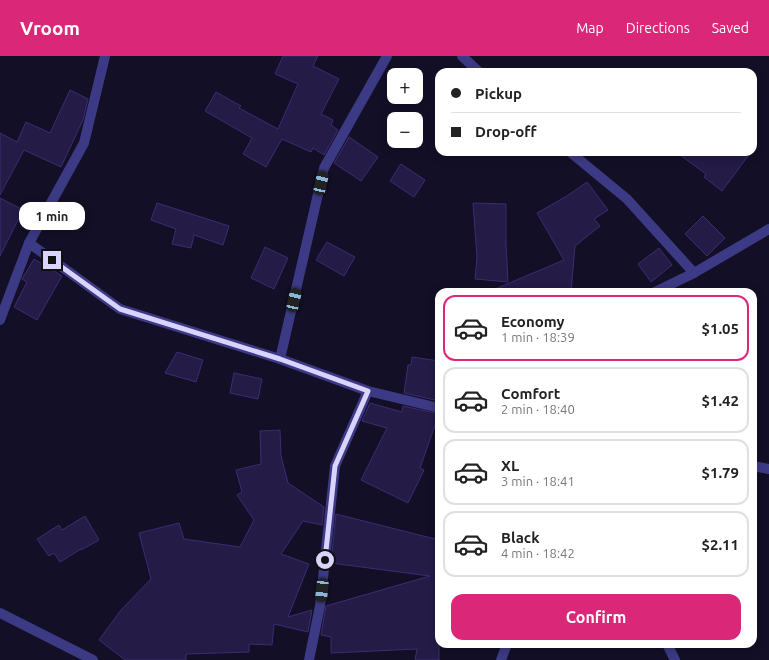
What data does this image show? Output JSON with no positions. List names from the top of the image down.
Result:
{
  "page": {
    "header": "Vroom",
    "nav": ["Map", "Directions", "Saved"],
    "map_buttons": ["+", "−"],
    "banner": ["Pickup", "Drop-off"],
    "bubble": "1 min",
    "list": [
      {
        "name": "Economy",
        "note": "1 min · 18:39",
        "value": "$1.05"
      },
      {
        "name": "Comfort",
        "note": "2 min · 18:40",
        "value": "$1.42"
      },
      {
        "name": "XL",
        "note": "3 min · 18:41",
        "value": "$1.79"
      },
      {
        "name": "Black",
        "note": "4 min · 18:42",
        "value": "$2.11"
      }
    ],
    "buttons": "Confirm"
  }
}
